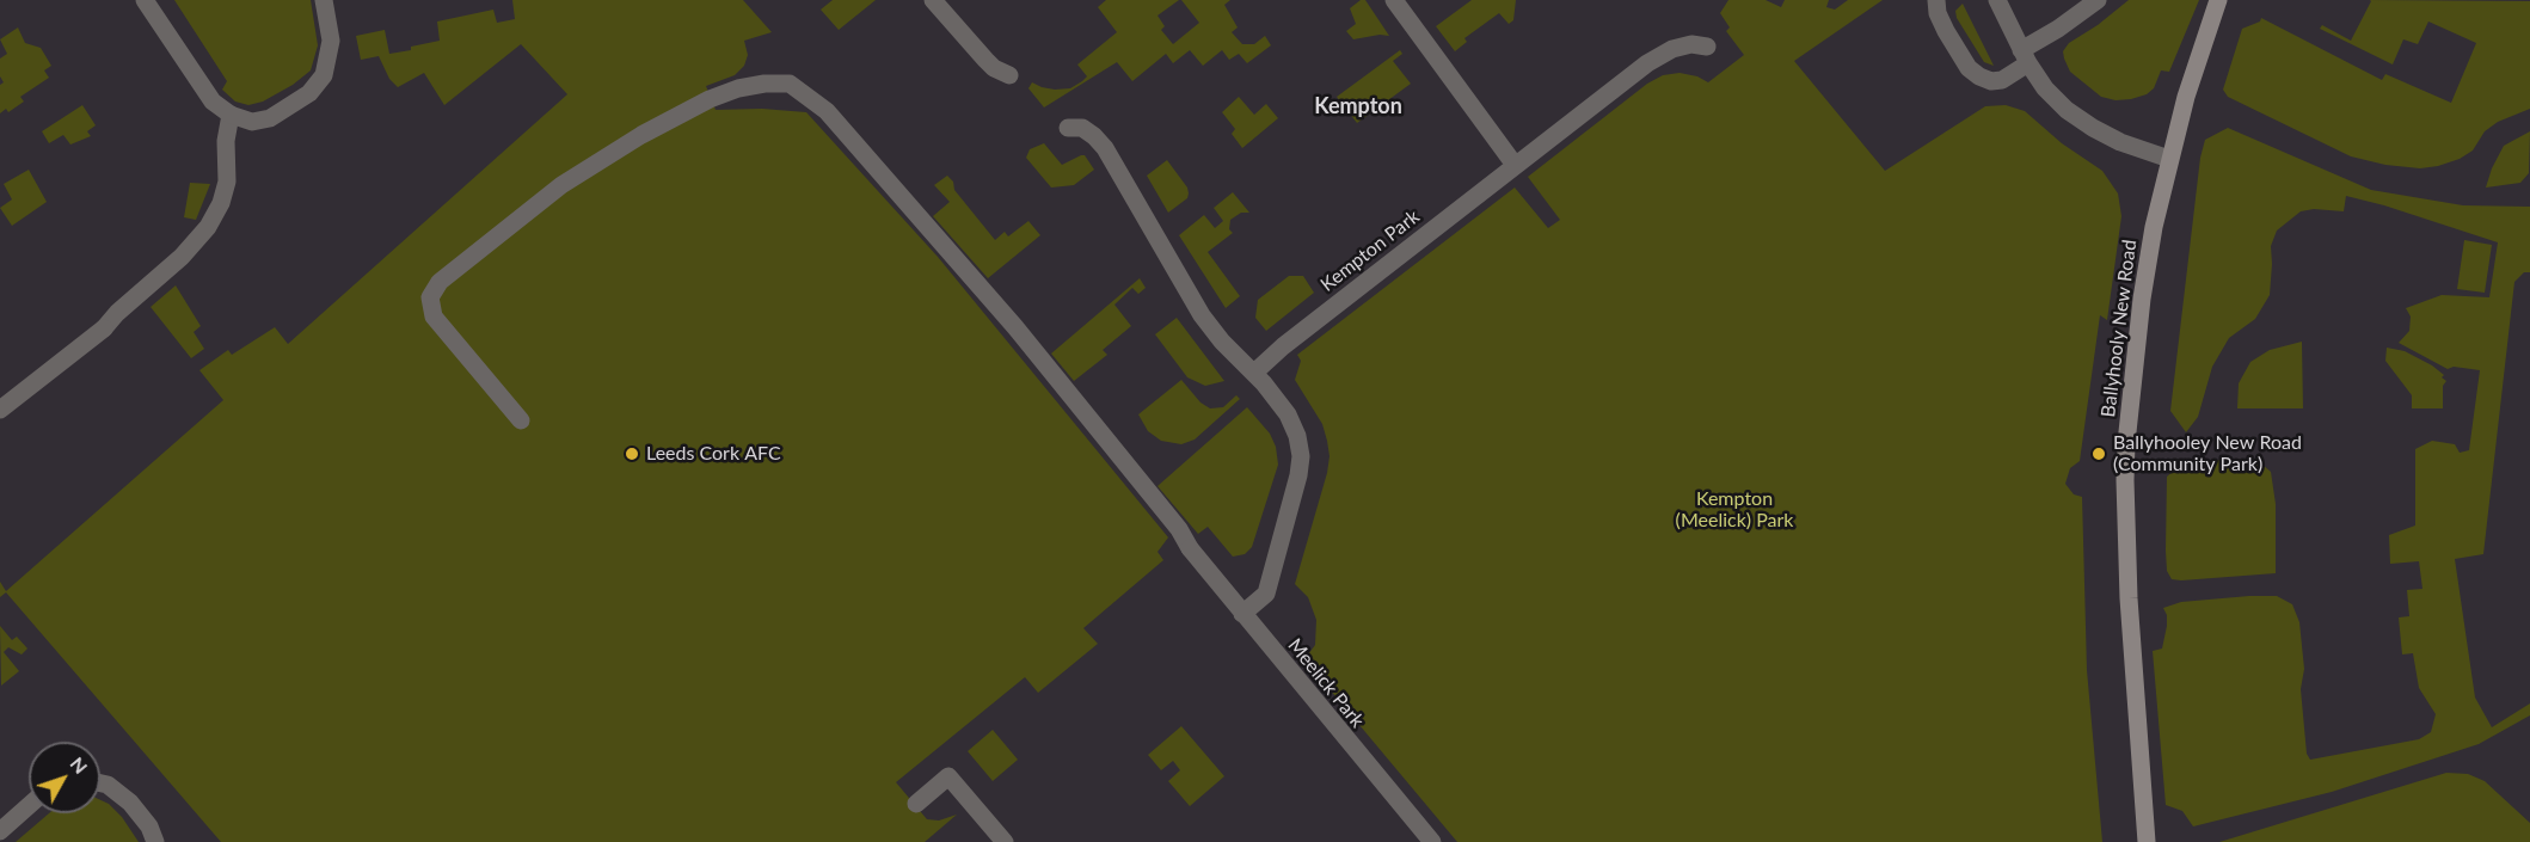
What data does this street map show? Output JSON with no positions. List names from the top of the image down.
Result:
{
  "streets": {
    "main road": ["Ballyhooly New Road"],
    "street": ["Kempton Park", "Meelick Park"]
  },
  "districts": ["Kempton"],
  "parks": ["Kempton (Meelick) Park"],
  "places": ["Leeds Cork AFC", "Ballyhooley New Road (Community Park)"],
  "north": "top right"
}
